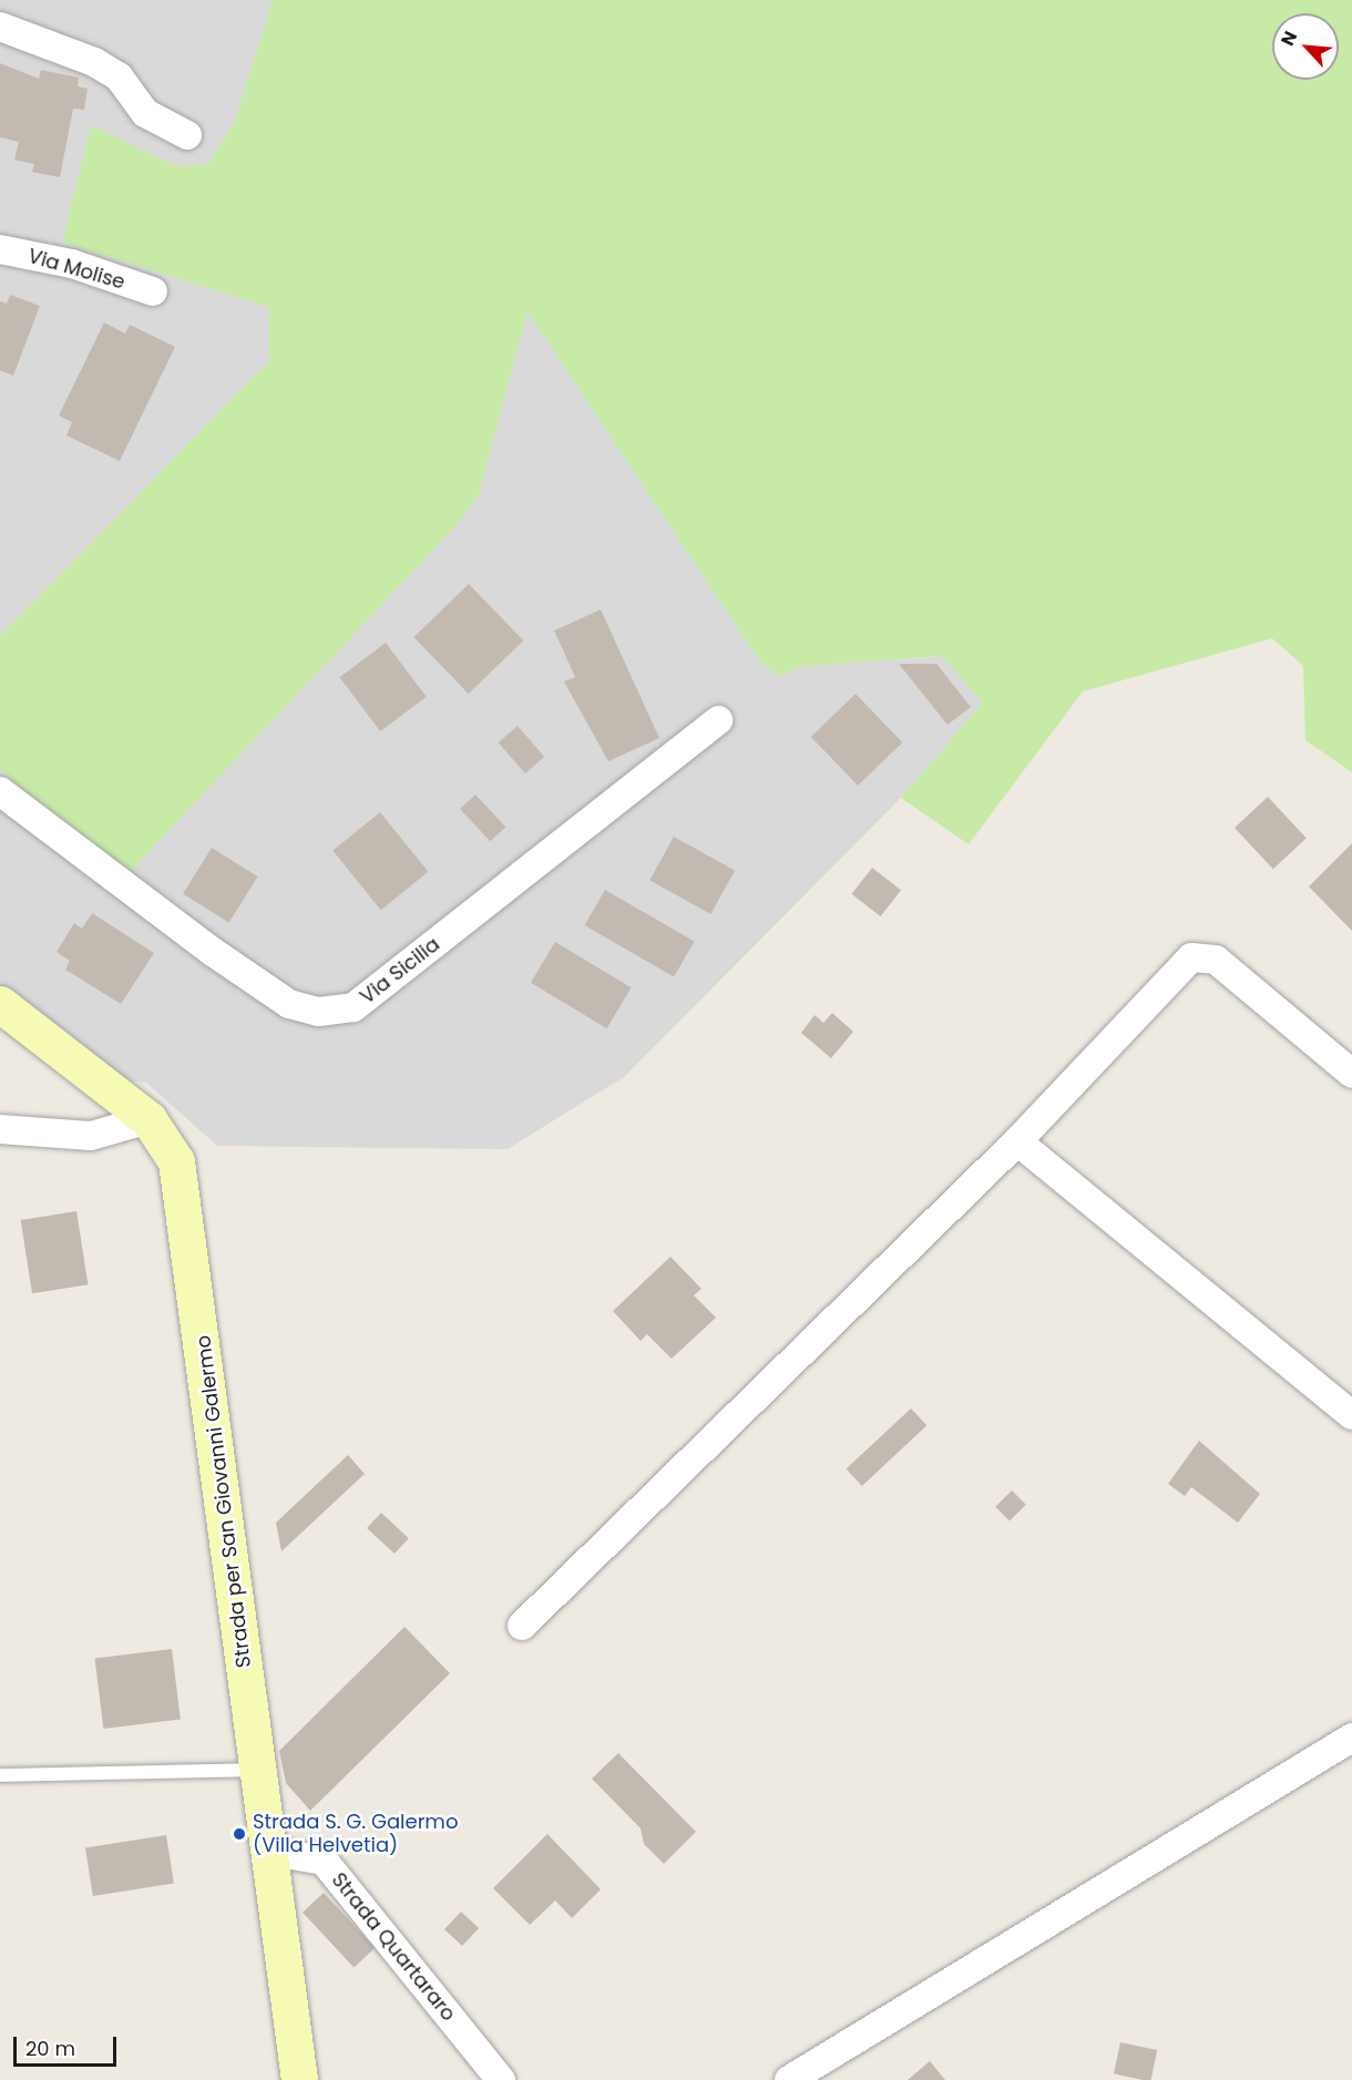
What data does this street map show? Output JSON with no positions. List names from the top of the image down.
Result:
{
  "streets": {
    "main road": ["Strada per San Giovanni Galermo"],
    "street": ["Via Molise", "Via Sicilia", "Strada Quartararo"]
  },
  "crossings": [
    ["Strada per San Giovanni Galermo", "Strada Quartararo"]
  ],
  "places": ["Strada S. G. Galermo (Villa Helvetia)"],
  "scale_bar": "20 m",
  "north": "top left"
}
